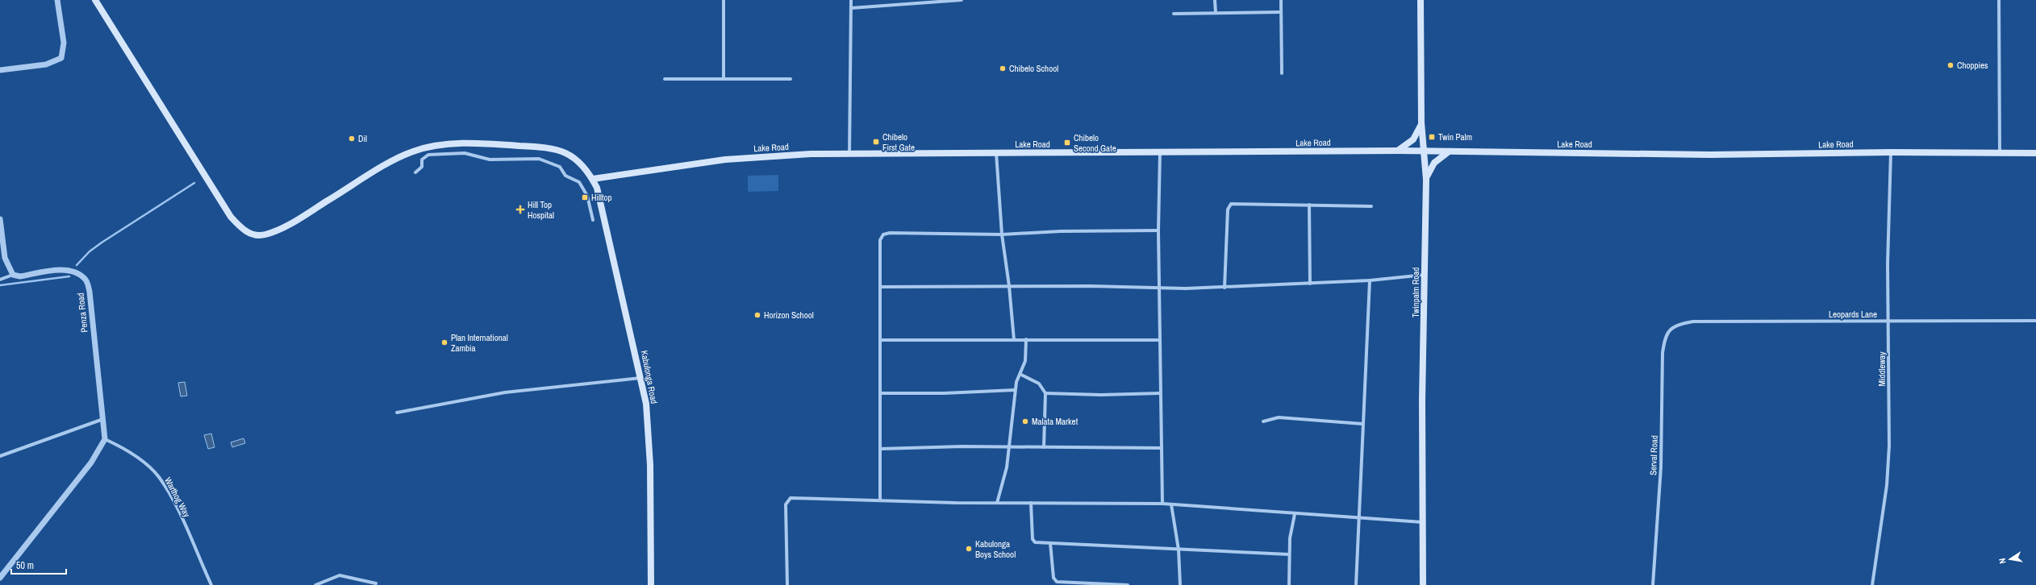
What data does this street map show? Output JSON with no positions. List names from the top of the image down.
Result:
{
  "streets": {
    "main road": ["Lake Road", "Twinpalm Road", "Kabulonga Road"],
    "street": [
      "Penza Road",
      "Leopards Lane",
      "Middleway",
      "Serval Road",
      "Warthog Way"
    ]
  },
  "crossings": [
    ["Lake Road", "Twinpalm Road"],
    ["Lake Road", "Middleway"],
    ["Lake Road", "Kabulonga Road"],
    ["Penza Road", "Warthog Way"],
    ["Leopards Lane", "Middleway"],
    ["Leopards Lane", "Serval Road"]
  ],
  "places": {
    "other": [
      "Choppies",
      "Chibelo School",
      "Dil",
      "Horizon School",
      "Plan International Zambia",
      "Malata Market",
      "Kabulonga Boys School"
    ],
    "transit": [
      "Twin Palm",
      "Chibelo First Gate",
      "Chibelo Second Gate",
      "Hilltop"
    ],
    "health": ["Hill Top Hospital"]
  },
  "scale_bar": "50 m",
  "north": "left"
}
